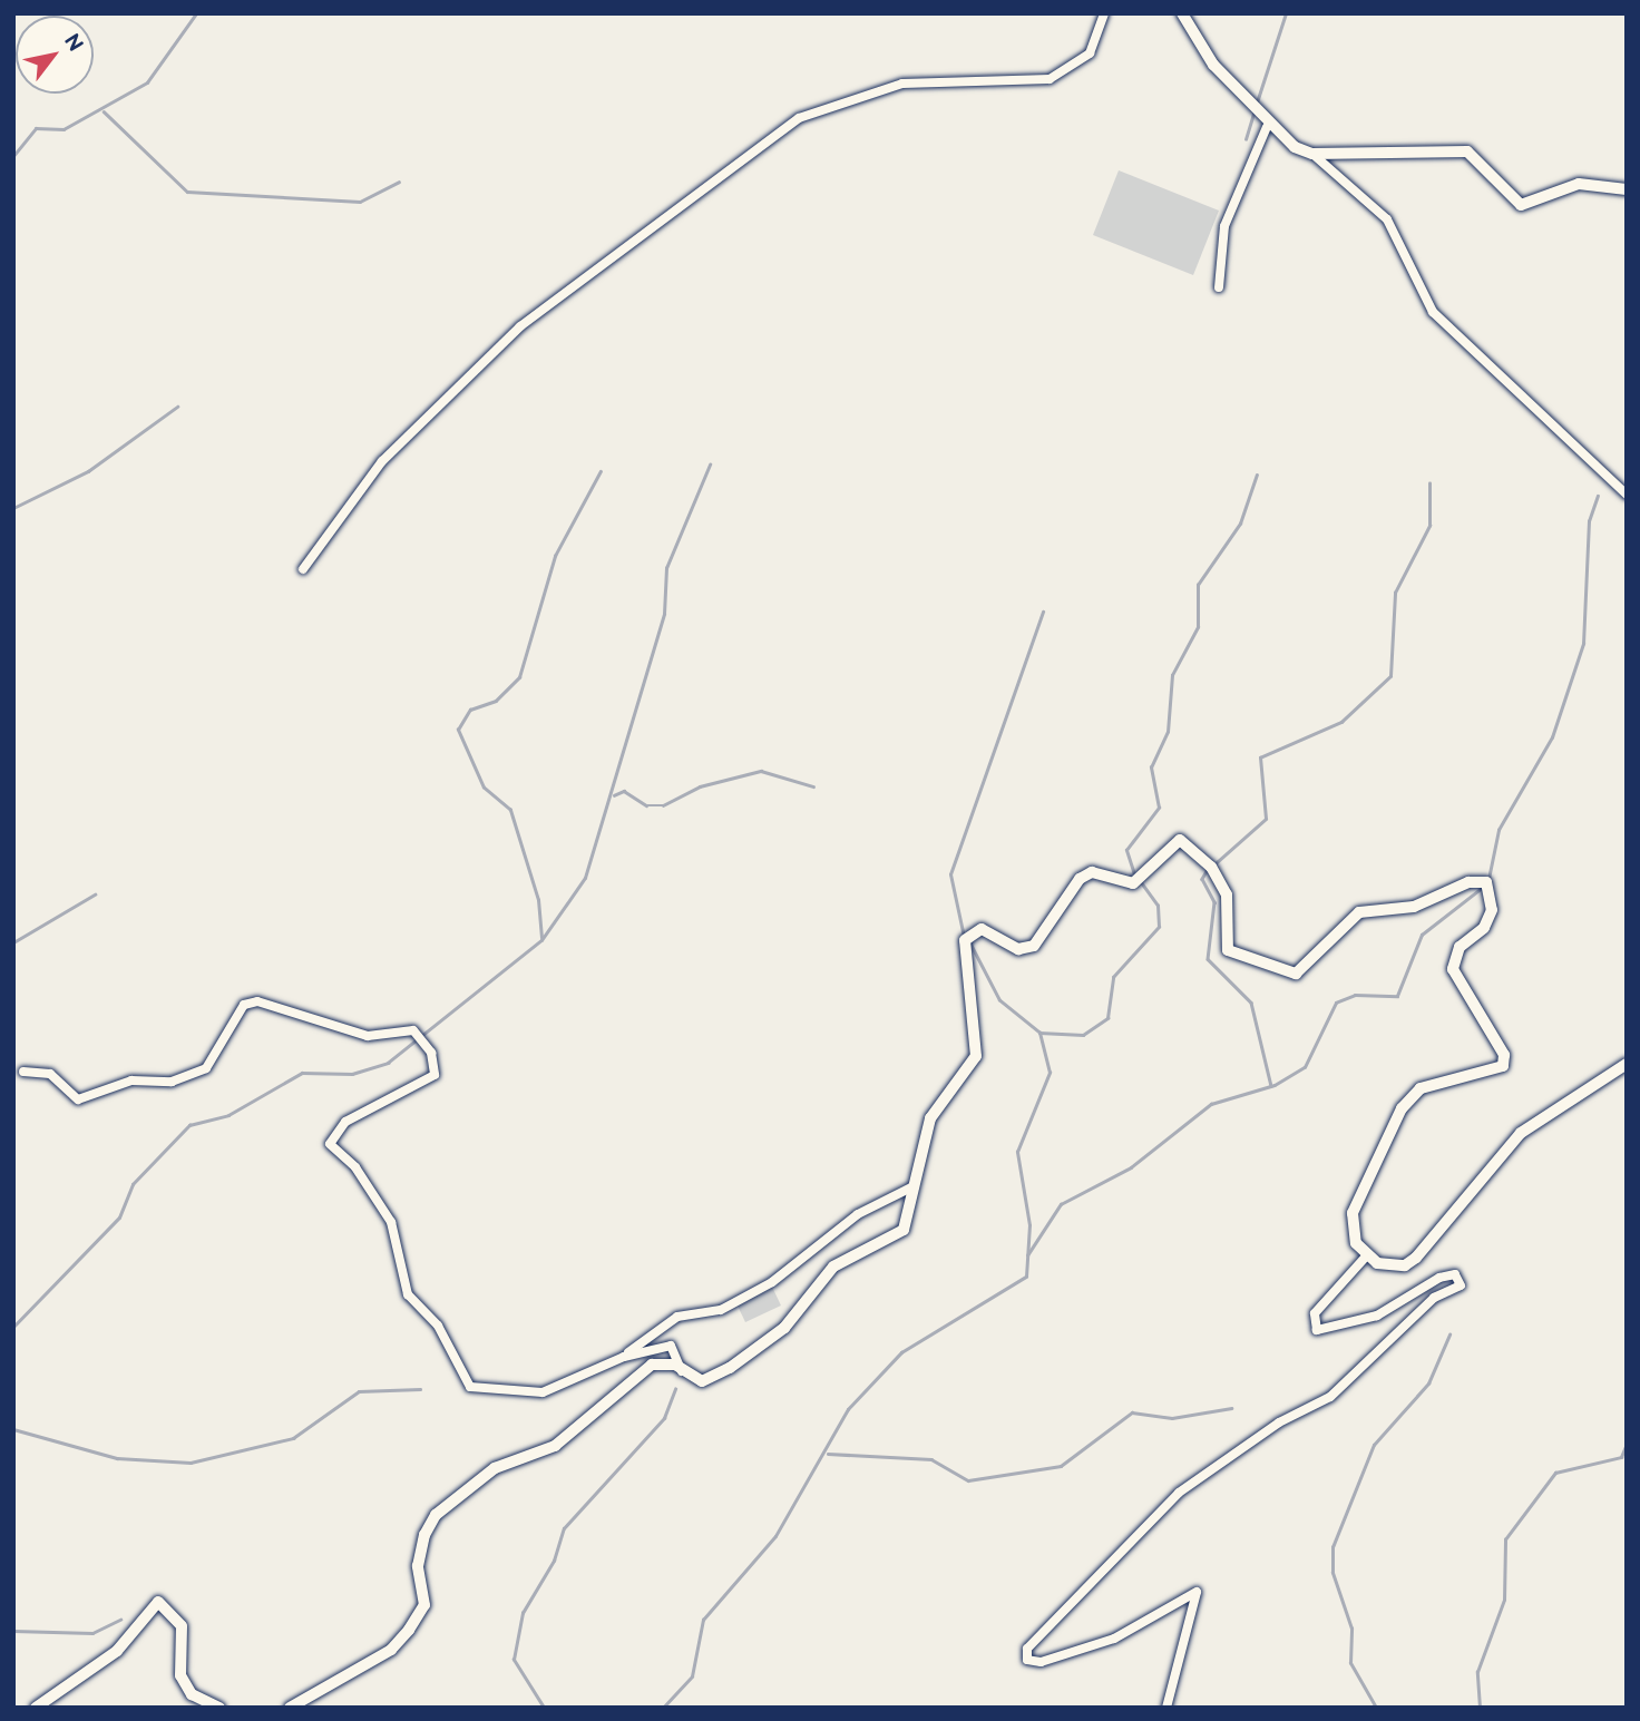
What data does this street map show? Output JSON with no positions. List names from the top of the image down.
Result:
{
  "north": "top right"
}
